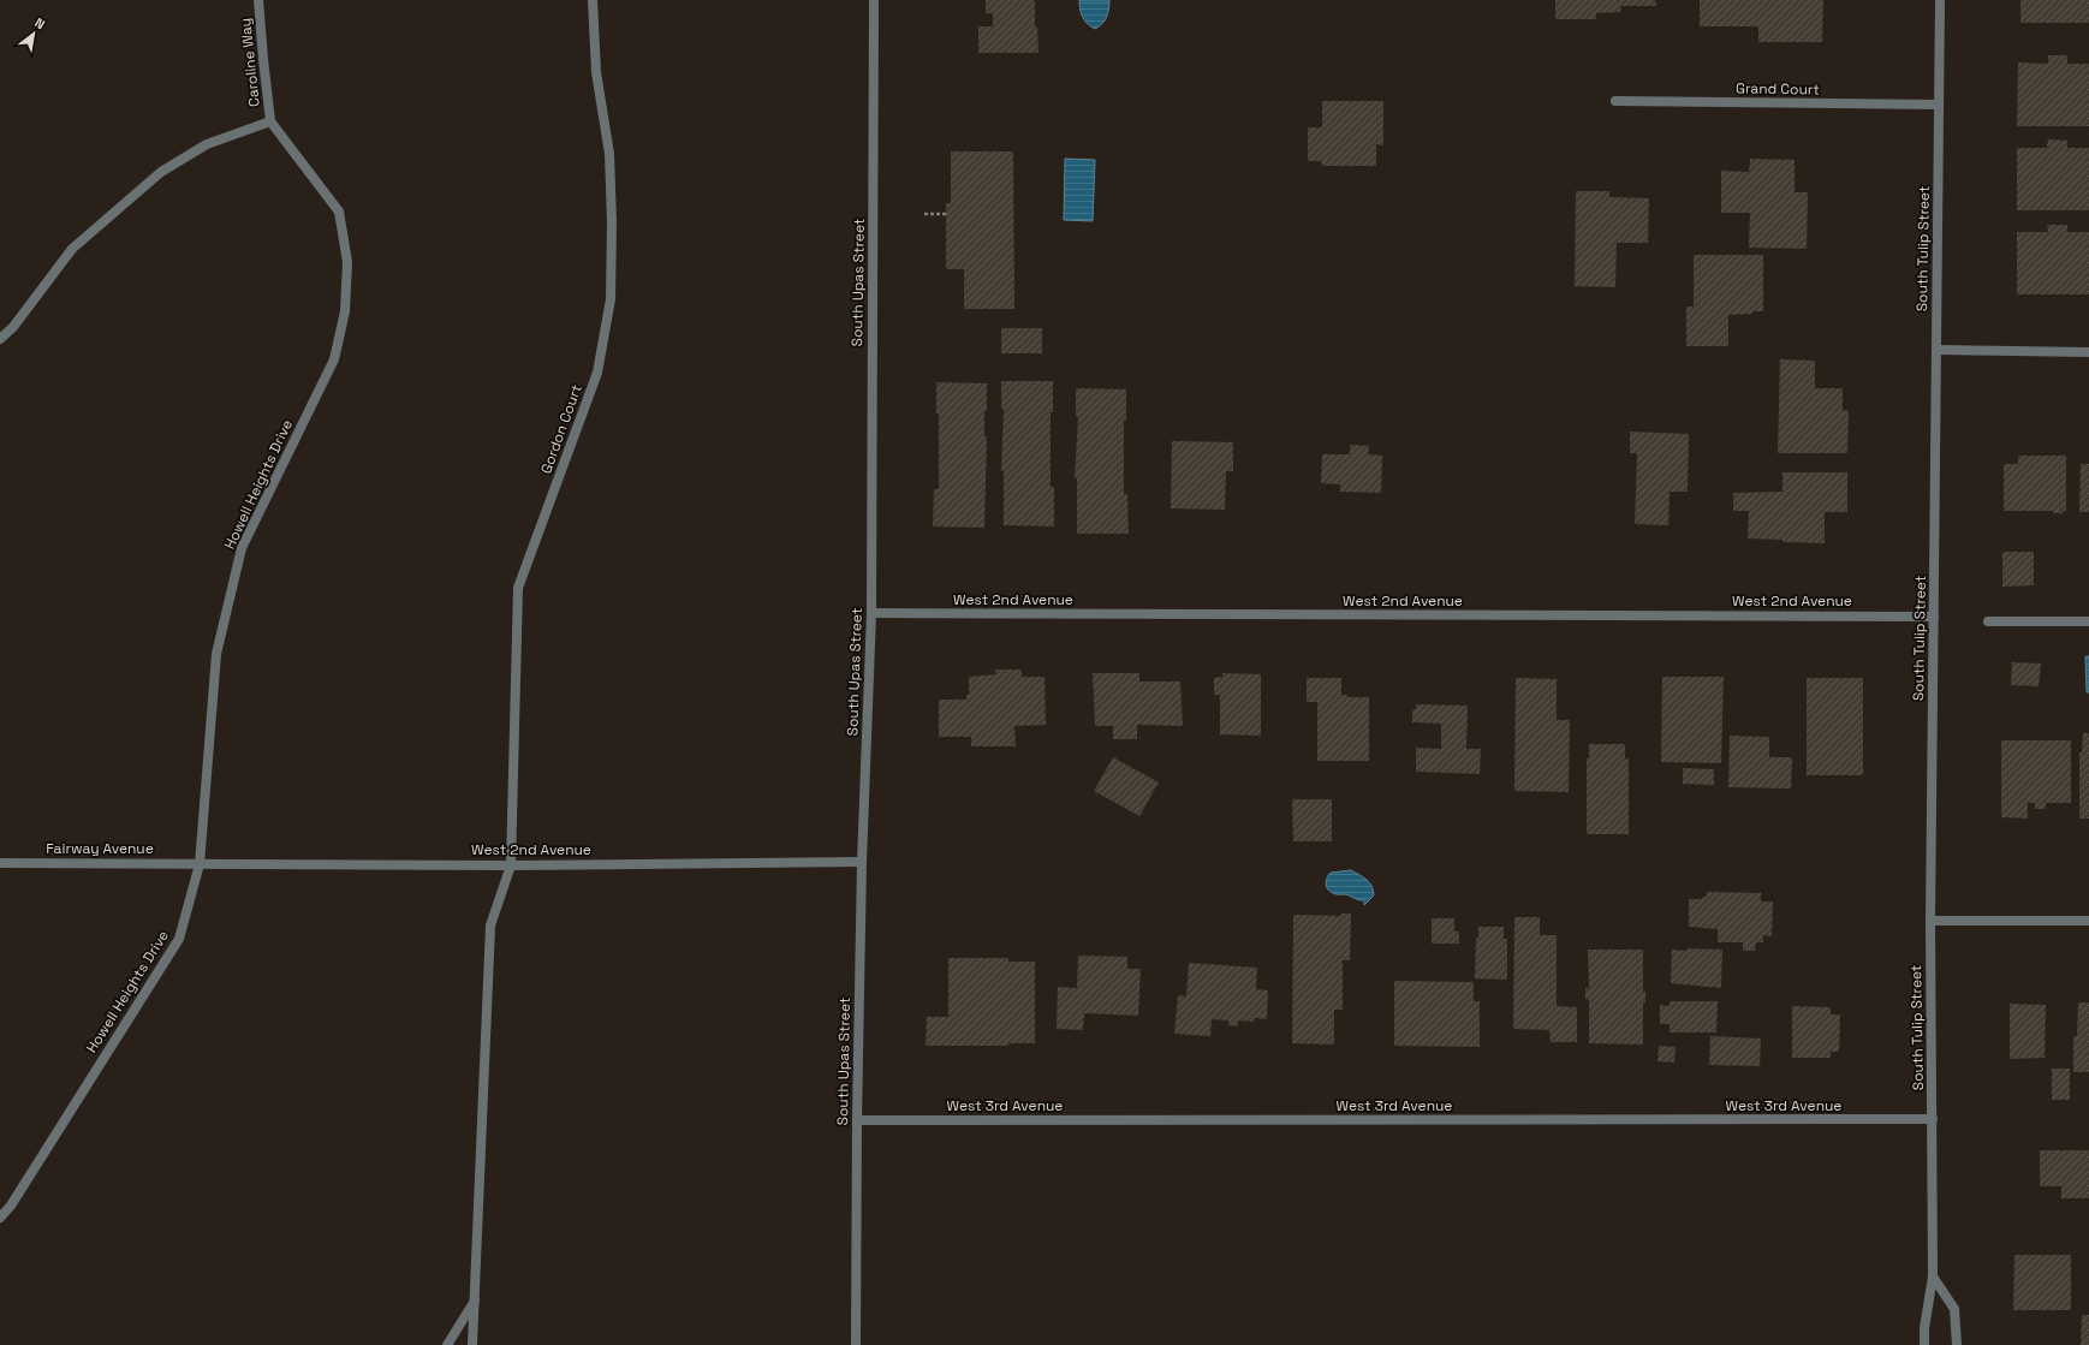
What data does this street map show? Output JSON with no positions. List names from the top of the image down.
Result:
{
  "streets": {
    "street": [
      "Caroline Way",
      "Grand Court",
      "South Tulip Street",
      "South Upas Street",
      "Gordon Court",
      "Howell Heights Drive",
      "West 2nd Avenue",
      "Fairway Avenue",
      "West 3rd Avenue"
    ]
  },
  "crossings": [
    ["Caroline Way", "Howell Heights Drive"],
    ["Grand Court", "South Tulip Street"],
    ["South Tulip Street", "West 2nd Avenue"],
    ["South Tulip Street", "West 3rd Avenue"],
    ["South Upas Street", "West 2nd Avenue"],
    ["South Upas Street", "West 3rd Avenue"],
    ["Gordon Court", "West 2nd Avenue"],
    ["Howell Heights Drive", "West 2nd Avenue"],
    ["Howell Heights Drive", "Fairway Avenue"],
    ["West 2nd Avenue", "Fairway Avenue"]
  ],
  "north": "top right"
}
